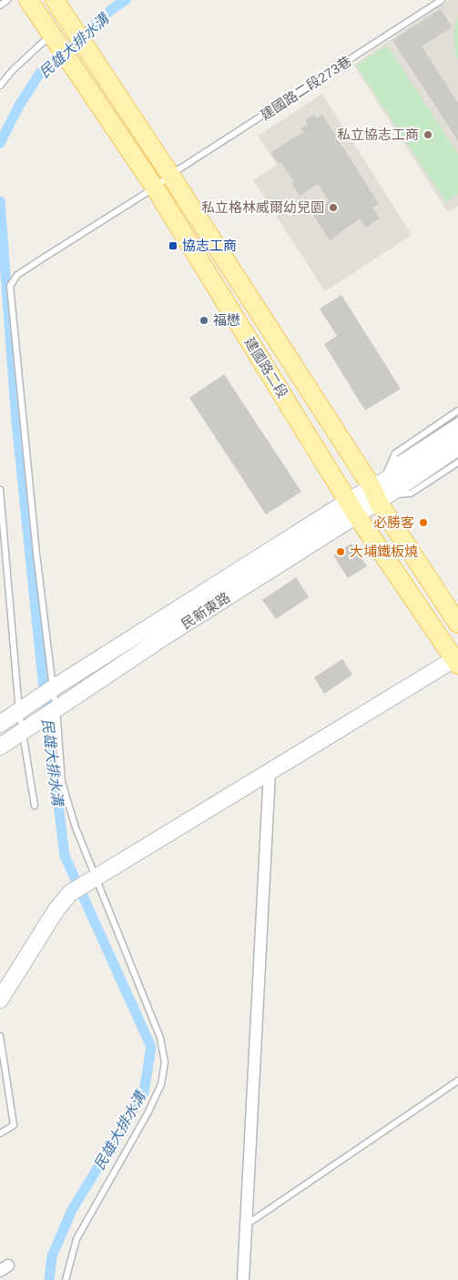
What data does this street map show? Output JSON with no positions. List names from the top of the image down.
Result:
{
  "streets": {
    "main road": ["建國路二段", "民新東路"],
    "lane": ["建國路二段273巷"]
  },
  "crossings": [
    ["建國路二段273巷", "建國路二段"],
    ["建國路二段273巷", "民新東路"],
    ["建國路二段", "民新東路"]
  ],
  "water": ["民雄大排水溝"],
  "places": {
    "other": [
      "私立協志工商",
      "私立格林威爾幼兒園",
      "福懋",
      "必勝客",
      "大埔鐵板燒"
    ],
    "transit": ["協志工商"]
  }
}
